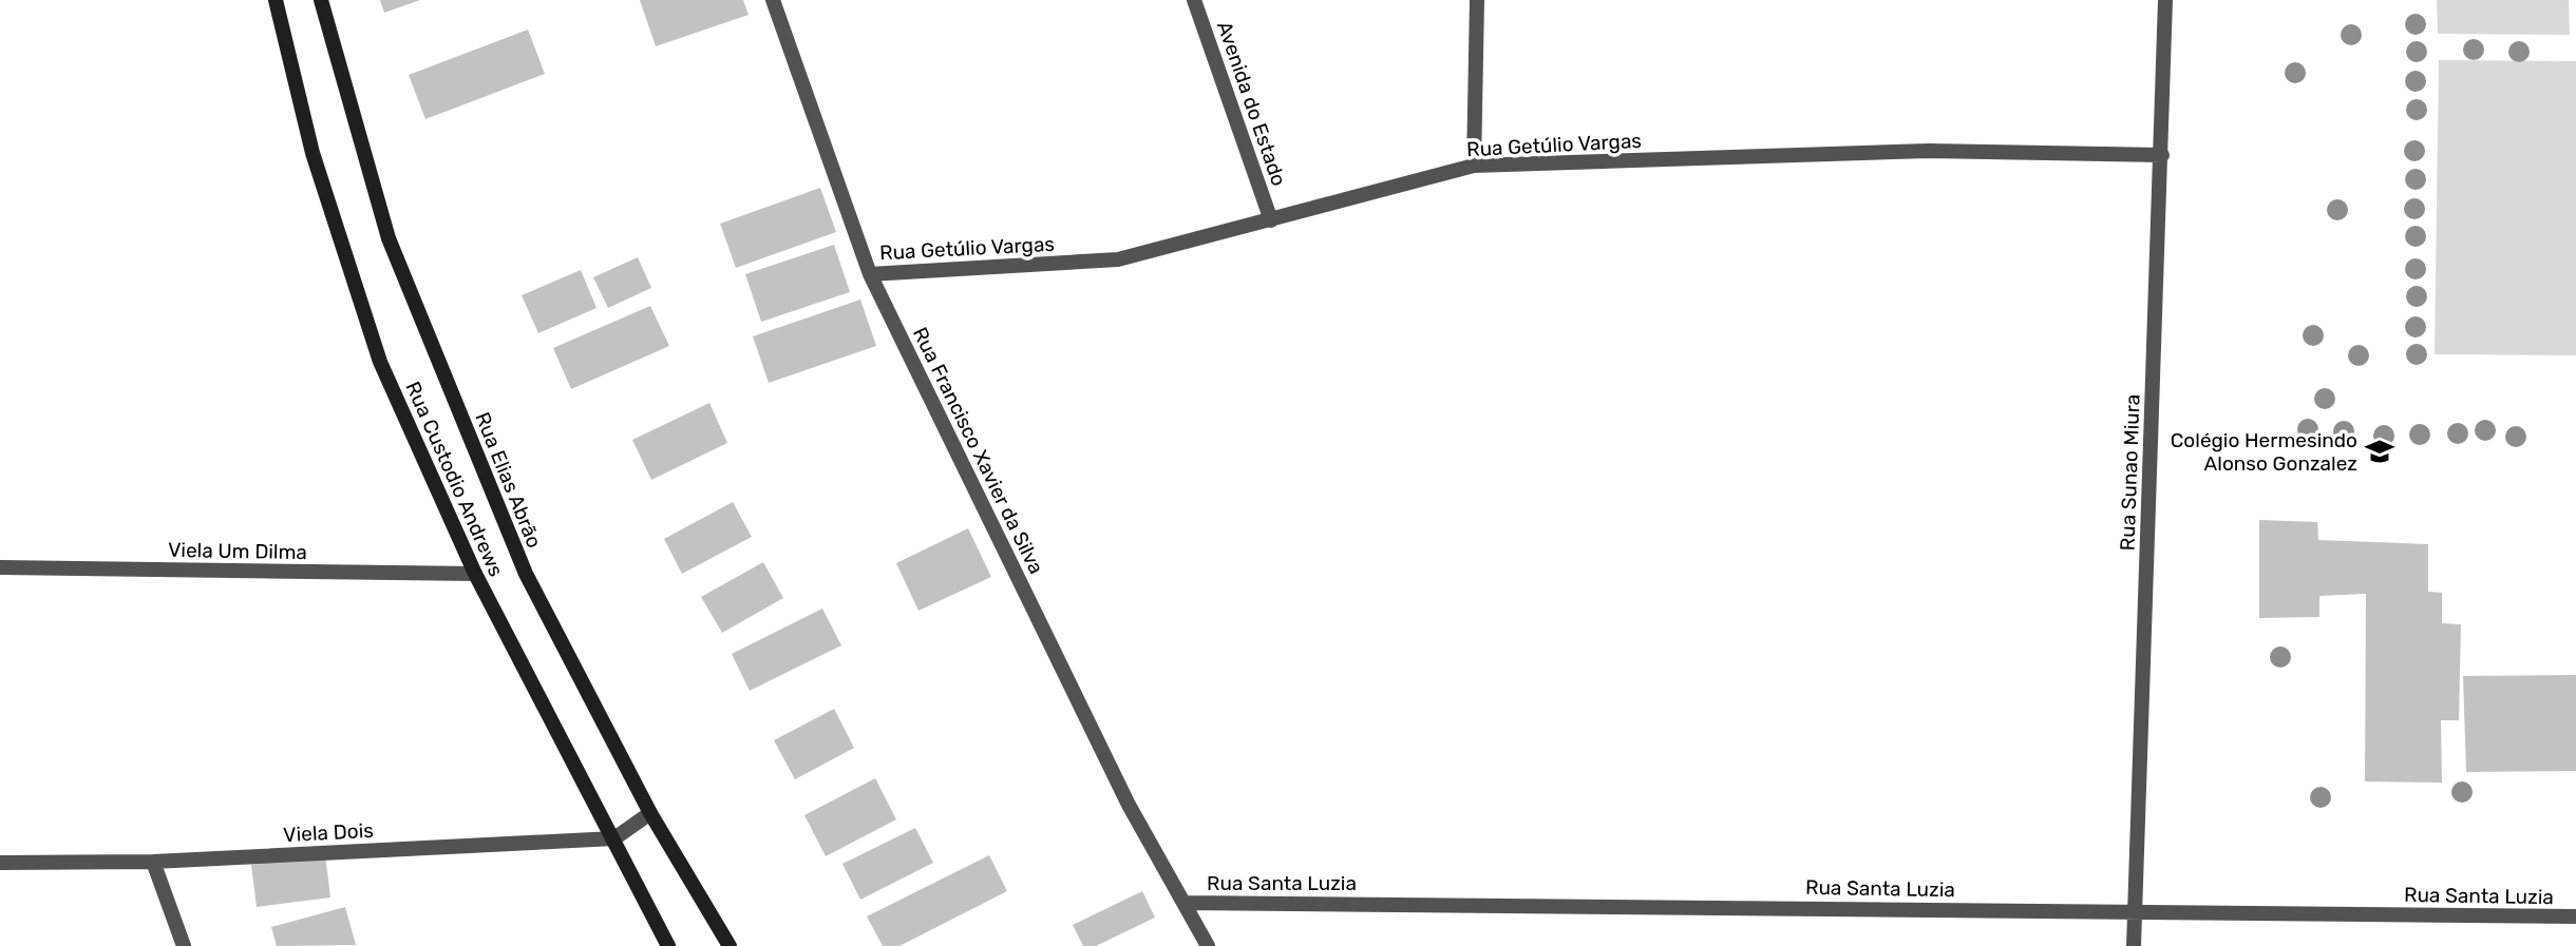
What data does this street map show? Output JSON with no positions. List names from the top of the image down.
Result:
{
  "streets": {
    "street": [
      "Avenida do Estado",
      "Rua Getúlio Vargas",
      "Rua Francisco Xavier da Silva",
      "Rua Sunao Miura",
      "Rua Custodio Andrews",
      "Rua Elias Abrão",
      "Viela Um Dilma",
      "Viela Dois",
      "Rua Santa Luzia"
    ]
  },
  "crossings": [
    ["Avenida do Estado", "Rua Getúlio Vargas"],
    ["Rua Getúlio Vargas", "Rua Francisco Xavier da Silva"],
    ["Rua Getúlio Vargas", "Rua Sunao Miura"],
    ["Rua Francisco Xavier da Silva", "Rua Santa Luzia"],
    ["Rua Sunao Miura", "Rua Santa Luzia"],
    ["Rua Custodio Andrews", "Viela Um Dilma"],
    ["Rua Custodio Andrews", "Viela Dois"]
  ],
  "places": {
    "school or university": ["Colégio Hermesindo Alonso Gonzalez"]
  }
}
